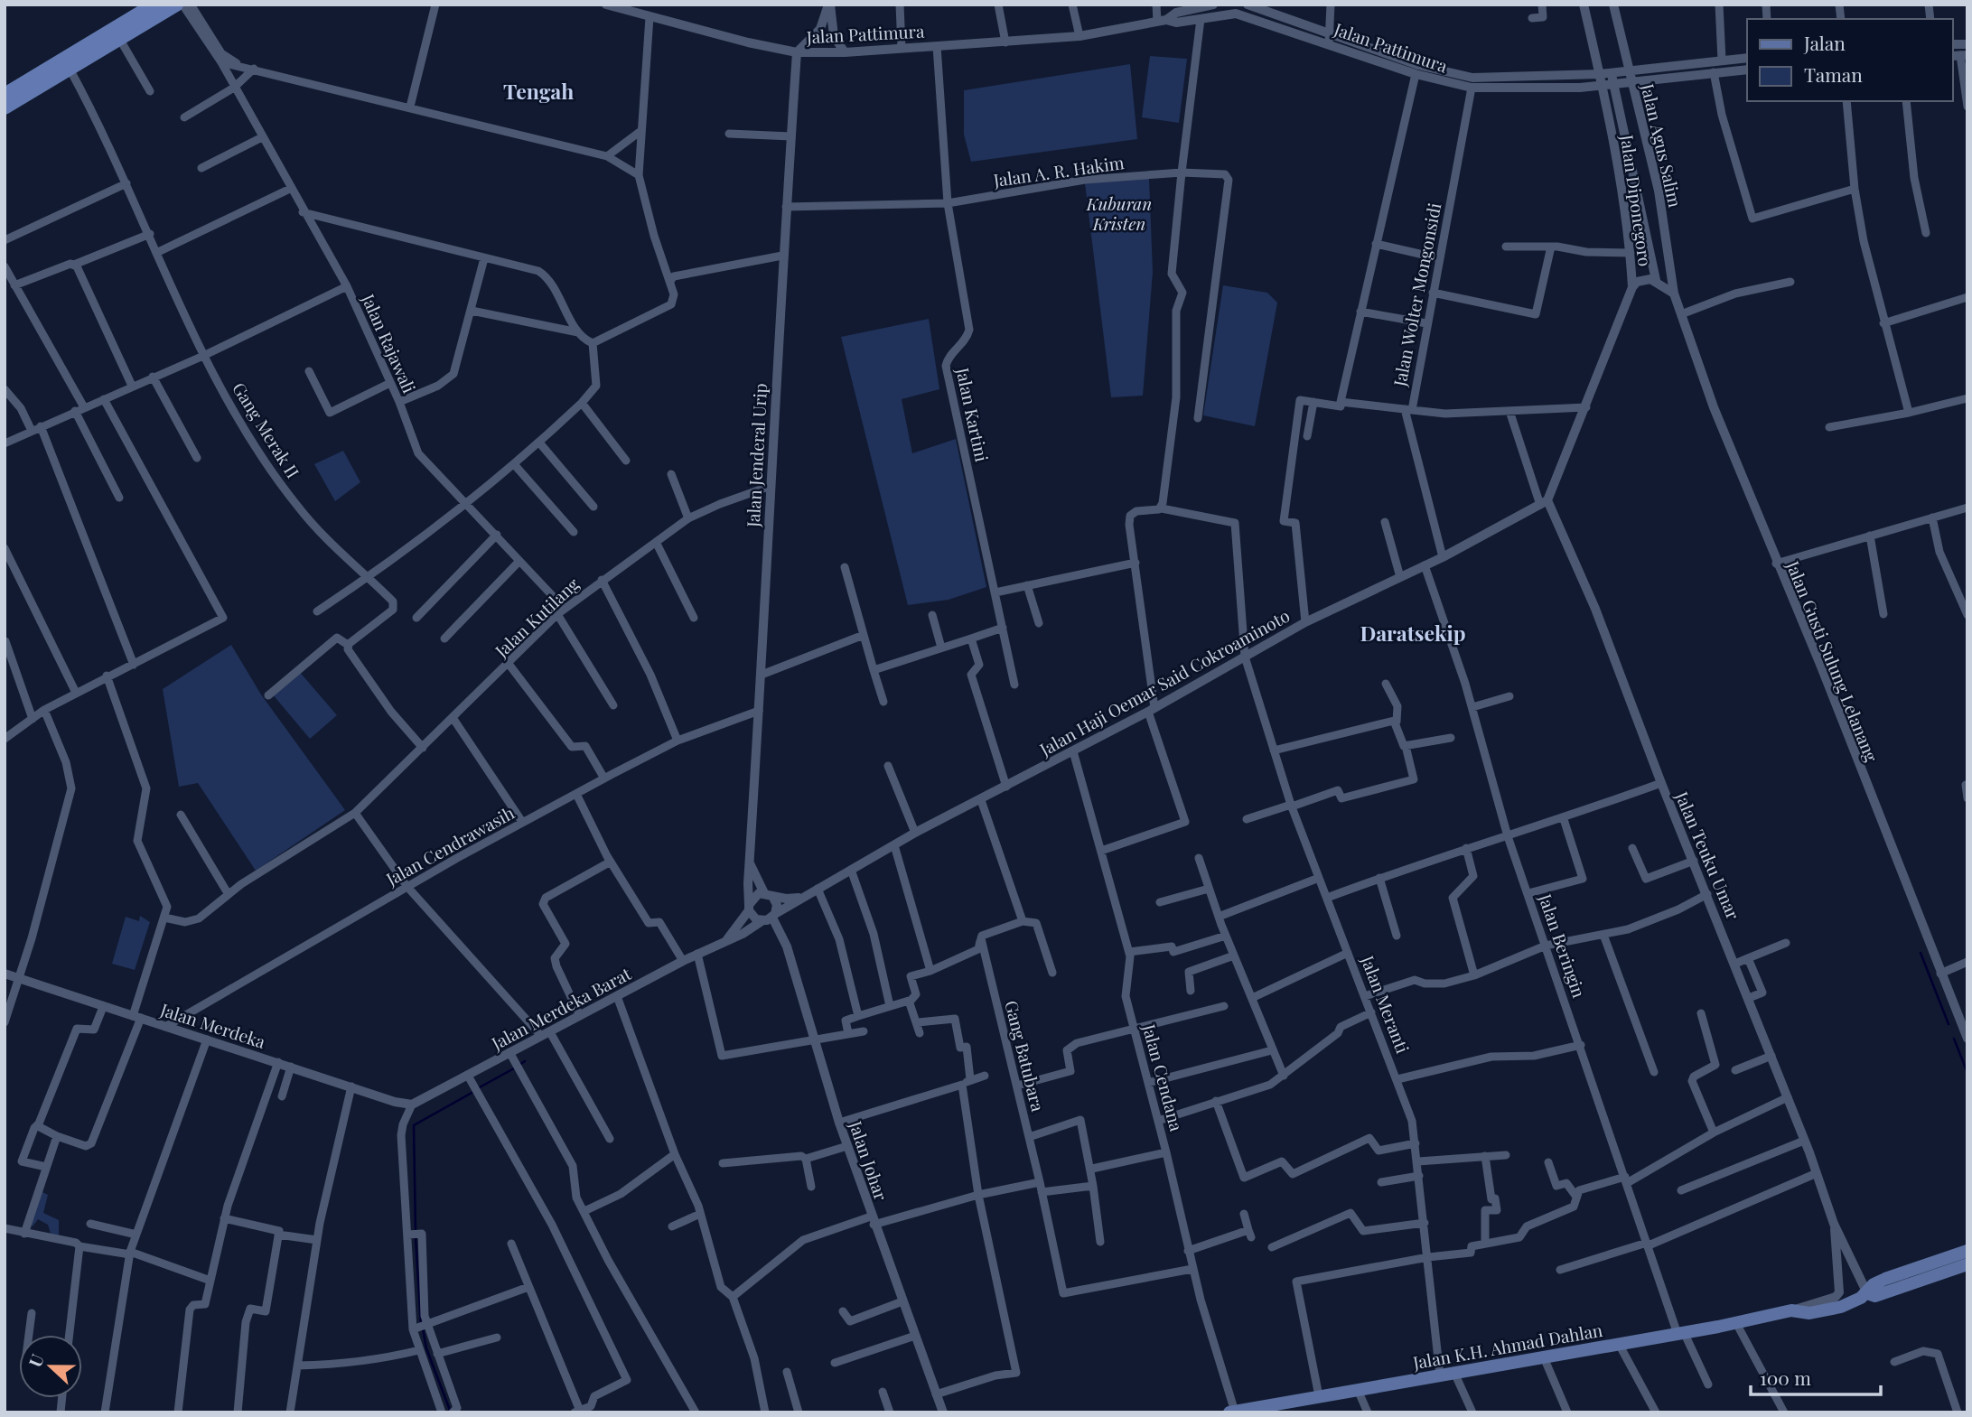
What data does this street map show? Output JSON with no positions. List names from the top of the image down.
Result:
{
  "streets": {
    "main road": ["Jalan K.H. Ahmad Dahlan"],
    "street": [
      "Jalan Pattimura",
      "Jalan Agus Salim",
      "Jalan A. R. Hakim",
      "Jalan Diponegoro",
      "Jalan Wolter Mongonsidi",
      "Jalan Rajawali",
      "Jalan Kartini",
      "Gang Merak II",
      "Jalan Jenderal Urip",
      "Jalan Kutilang",
      "Jalan Gusti Sulung Lelanang",
      "Jalan Haji Oemar Said Cokroaminoto",
      "Jalan Cendrawasih",
      "Jalan Teuku Umar",
      "Jalan Beringin",
      "Jalan Meranti",
      "Jalan Merdeka Barat",
      "Jalan Merdeka",
      "Gang Batubara",
      "Jalan Cendana",
      "Jalan Johar"
    ]
  },
  "crossings": [
    ["Jalan Pattimura", "Jalan Agus Salim"],
    ["Jalan Pattimura", "Jalan Diponegoro"],
    ["Jalan Pattimura", "Jalan Wolter Mongonsidi"],
    ["Jalan Pattimura", "Jalan Kartini"],
    ["Jalan Pattimura", "Jalan Jenderal Urip"],
    ["Jalan Agus Salim", "Jalan Gusti Sulung Lelanang"],
    ["Jalan A. R. Hakim", "Jalan Kartini"],
    ["Jalan A. R. Hakim", "Jalan Jenderal Urip"],
    ["Jalan Diponegoro", "Jalan Wolter Mongonsidi"],
    ["Jalan Diponegoro", "Jalan Haji Oemar Said Cokroaminoto"],
    ["Jalan Diponegoro", "Jalan Teuku Umar"],
    ["Jalan Rajawali", "Jalan Kutilang"],
    ["Jalan Jenderal Urip", "Jalan Kutilang"],
    ["Jalan Jenderal Urip", "Jalan Haji Oemar Said Cokroaminoto"],
    ["Jalan Jenderal Urip", "Jalan Cendrawasih"],
    ["Jalan Jenderal Urip", "Jalan Merdeka Barat"],
    ["Jalan Jenderal Urip", "Jalan Johar"],
    ["Jalan Haji Oemar Said Cokroaminoto", "Jalan Teuku Umar"],
    ["Jalan Haji Oemar Said Cokroaminoto", "Jalan Beringin"],
    ["Jalan Haji Oemar Said Cokroaminoto", "Jalan Meranti"],
    ["Jalan Haji Oemar Said Cokroaminoto", "Jalan Merdeka Barat"],
    ["Jalan Haji Oemar Said Cokroaminoto", "Jalan Cendana"],
    ["Jalan Haji Oemar Said Cokroaminoto", "Jalan Johar"],
    ["Jalan Cendrawasih", "Jalan Merdeka"],
    ["Jalan Teuku Umar", "Jalan K.H. Ahmad Dahlan"],
    ["Jalan Beringin", "Jalan K.H. Ahmad Dahlan"],
    ["Jalan Meranti", "Jalan K.H. Ahmad Dahlan"],
    ["Jalan Merdeka Barat", "Jalan Merdeka"],
    ["Jalan Merdeka Barat", "Jalan Johar"],
    ["Gang Batubara", "Jalan Cendana"],
    ["Jalan Cendana", "Jalan K.H. Ahmad Dahlan"]
  ],
  "districts": ["Tengah", "Daratsekip"],
  "parks": ["Kuburan Kristen"],
  "legend": ["Jalan", "Taman"],
  "scale_bar": "100 m",
  "north": "left"
}
